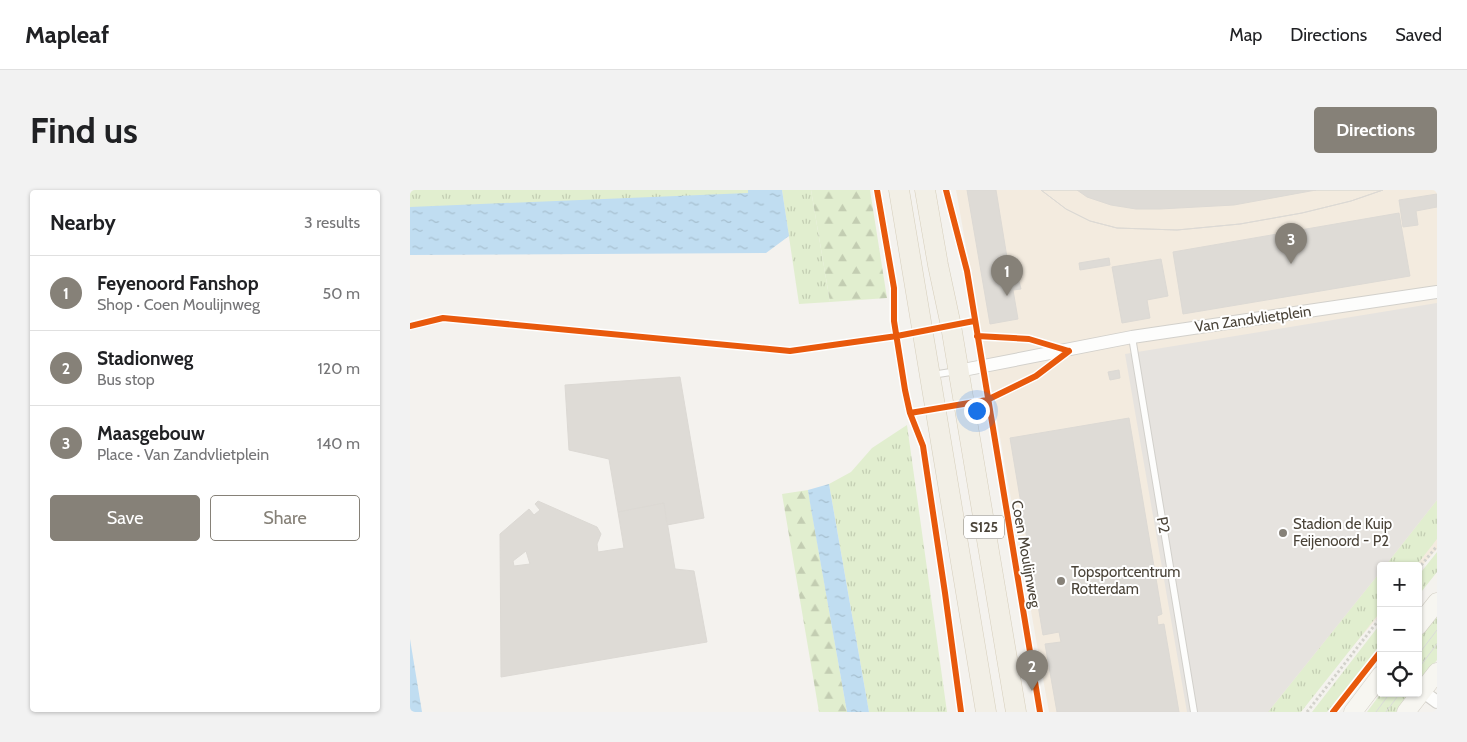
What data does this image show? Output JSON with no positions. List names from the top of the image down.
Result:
{
  "streets": {
    "main road": ["S125"],
    "street": ["Van Zandvlietplein"],
    "lane": ["P2"],
    "cycle path": ["Coen Moulijnweg"]
  },
  "crossings": [
    ["Van Zandvlietplein", "P2"],
    ["Van Zandvlietplein", "S125"]
  ],
  "places": ["Stadion de Kuip Feijenoord - P2", "Topsportcentrum Rotterdam"],
  "page": {
    "header": "Mapleaf",
    "nav": ["Map", "Directions", "Saved"],
    "buttons": [
      "Directions",
      ["Save", "Share"]
    ],
    "title": "Find us",
    "heading": ["Nearby", "3 results"],
    "pins": ["3", "1", "2"],
    "list": [
      {
        "mark": "1",
        "name": "Feyenoord Fanshop",
        "note": "Shop · Coen Moulijnweg",
        "value": "50 m"
      },
      {
        "mark": "2",
        "name": "Stadionweg",
        "note": "Bus stop",
        "value": "120 m"
      },
      {
        "mark": "3",
        "name": "Maasgebouw",
        "note": "Place · Van Zandvlietplein",
        "value": "140 m"
      }
    ],
    "map_buttons": ["+", "−"]
  }
}
